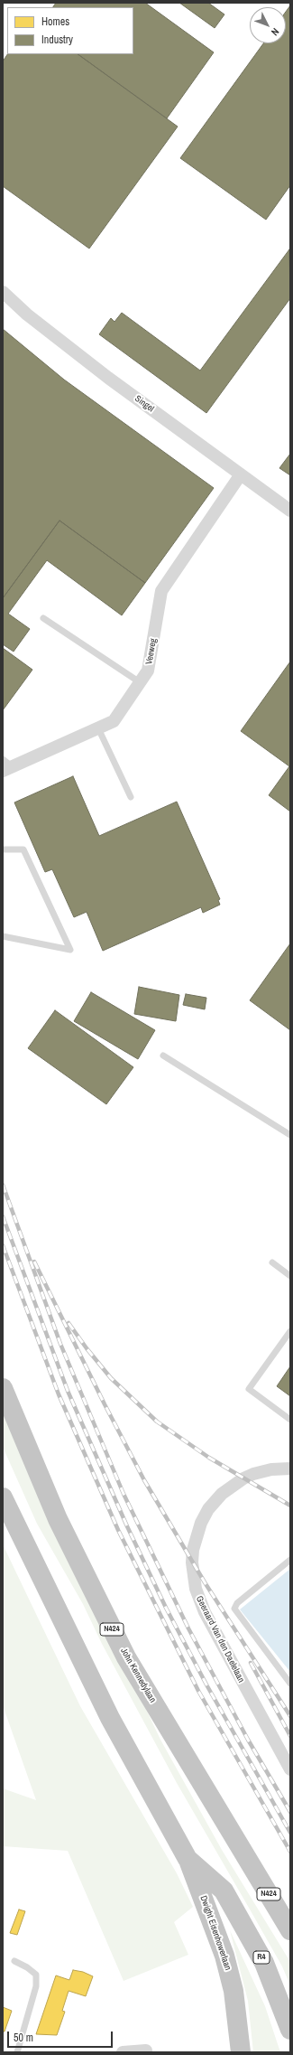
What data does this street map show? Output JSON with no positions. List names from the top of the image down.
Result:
{
  "streets": {
    "highway": [
      "N424",
      "John Kennedylaan",
      "Dwight Eisenhowerlaan",
      "R4"
    ],
    "street": ["Singel", "Veeweg", "Geeraard Van den Daelelaan"]
  },
  "crossings": [
    ["Singel", "Veeweg"],
    ["Dwight Eisenhowerlaan", "R4"]
  ],
  "legend": ["Homes", "Industry"],
  "scale_bar": "50 m",
  "north": "bottom right"
}
